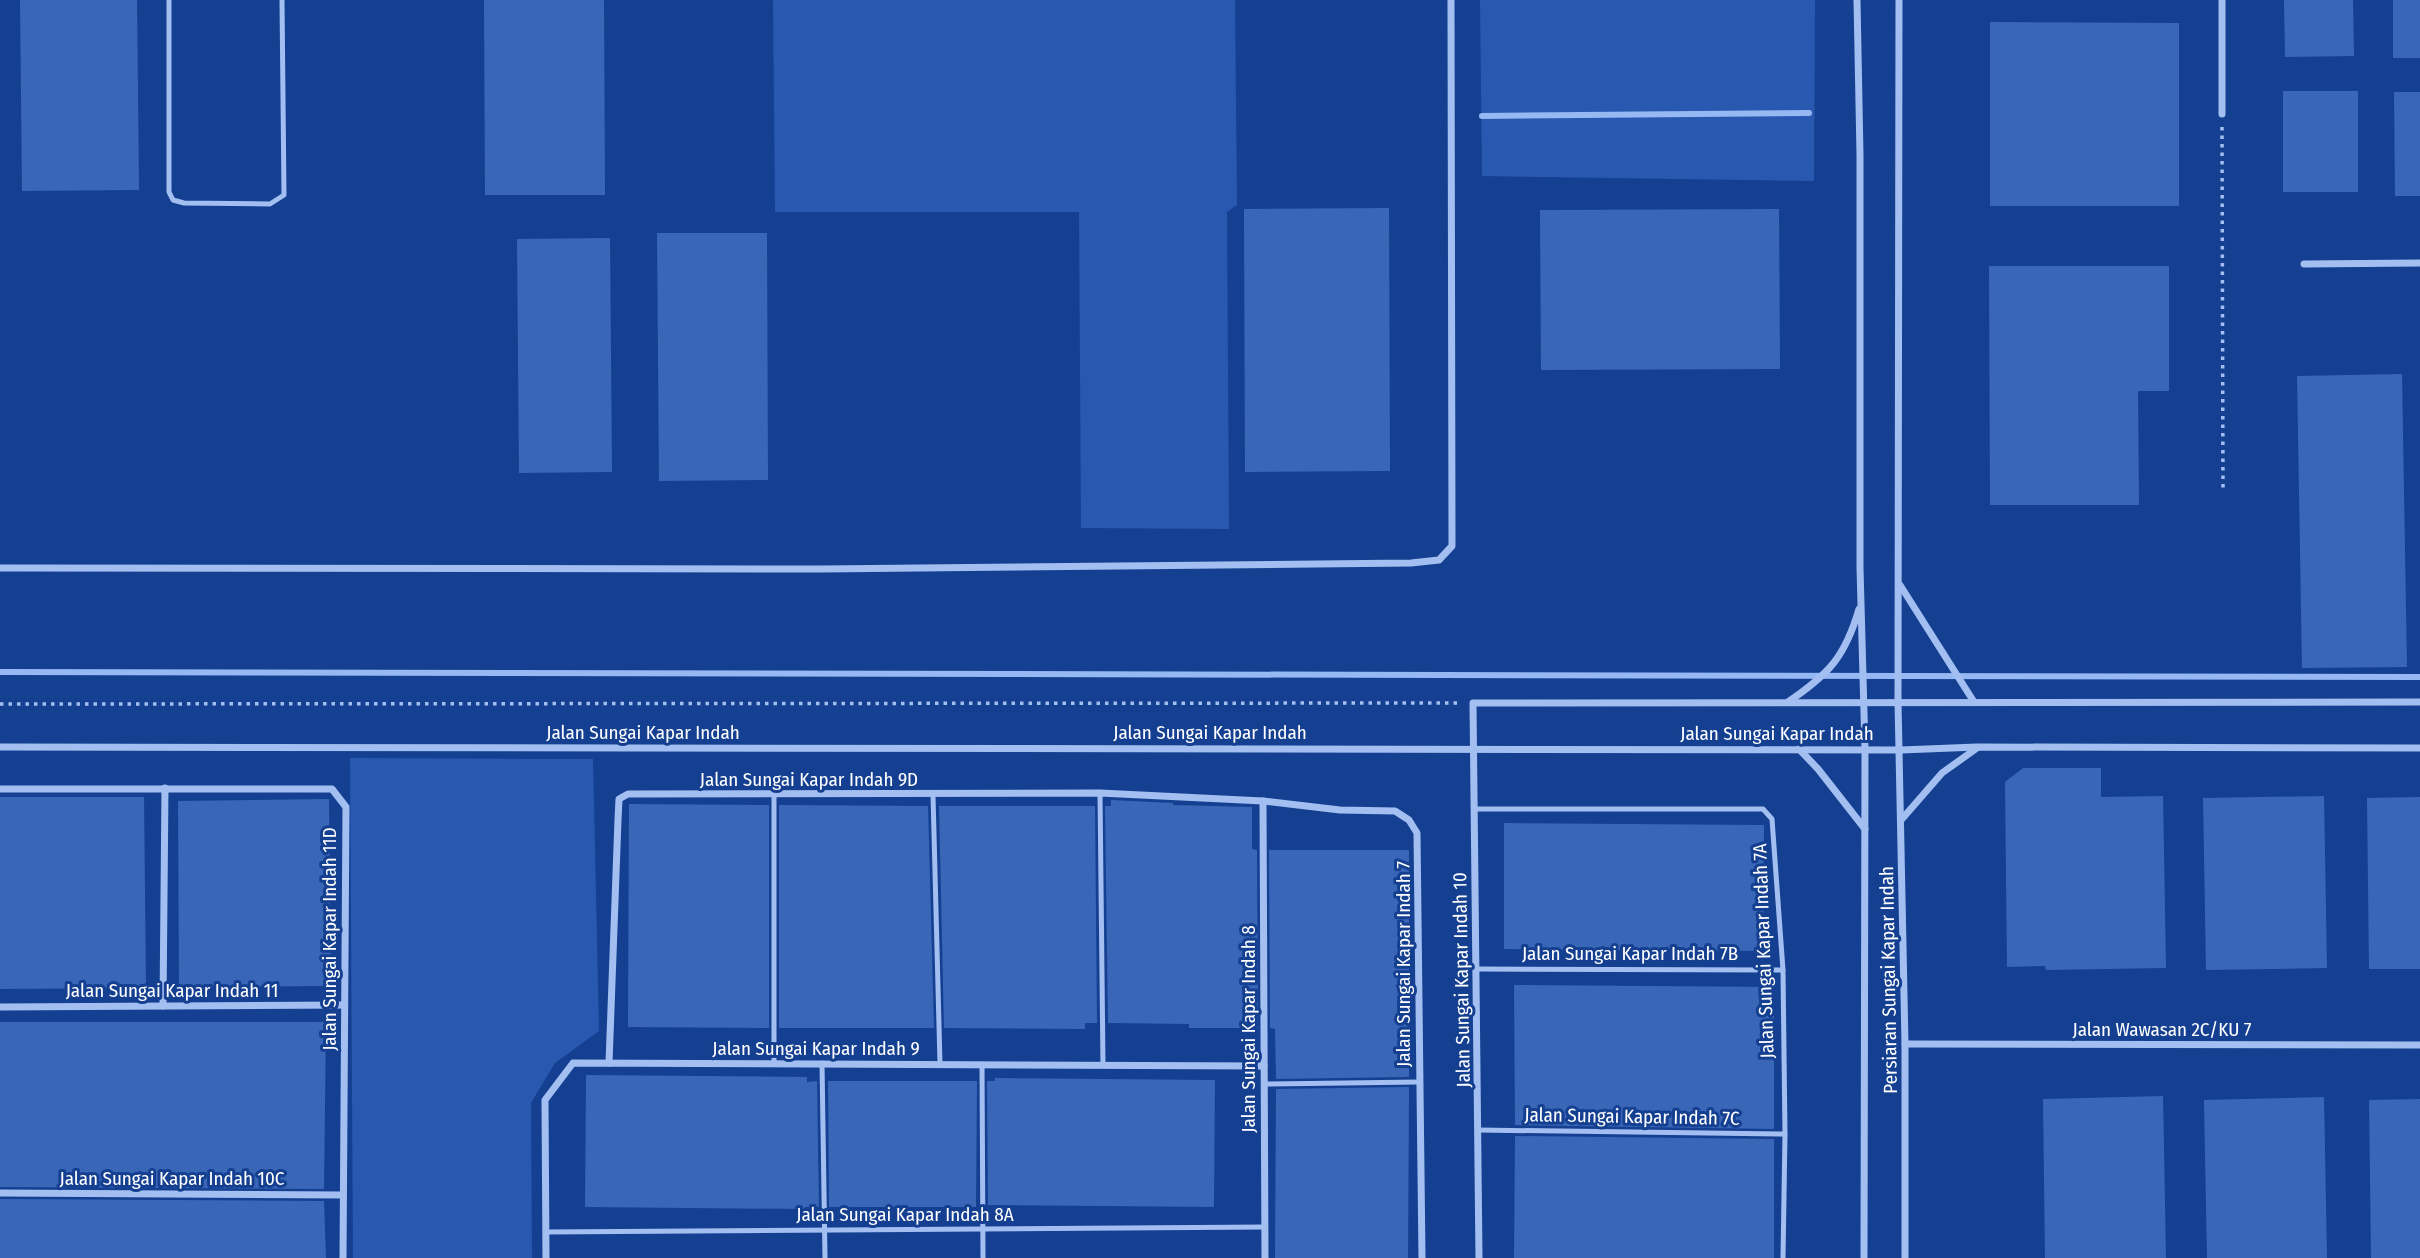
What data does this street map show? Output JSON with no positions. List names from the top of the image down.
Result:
{
  "streets": {
    "street": [
      "Jalan Sungai Kapar Indah",
      "Jalan Sungai Kapar Indah 9D",
      "Jalan Sungai Kapar Indah 11D",
      "Jalan Sungai Kapar Indah 7",
      "Jalan Sungai Kapar Indah 10",
      "Persiaran Sungai Kapar Indah",
      "Jalan Sungai Kapar Indah 11",
      "Jalan Sungai Kapar Indah 8",
      "Jalan Wawasan 2C/KU 7",
      "Jalan Sungai Kapar Indah 9",
      "Jalan Sungai Kapar Indah 10C"
    ],
    "lane": [
      "Jalan Sungai Kapar Indah 7A",
      "Jalan Sungai Kapar Indah 7B",
      "Jalan Sungai Kapar Indah 7C",
      "Jalan Sungai Kapar Indah 8A"
    ]
  },
  "crossings": [
    ["Jalan Sungai Kapar Indah", "Jalan Sungai Kapar Indah 10"],
    ["Jalan Sungai Kapar Indah", "Persiaran Sungai Kapar Indah"],
    ["Jalan Sungai Kapar Indah 9D", "Jalan Sungai Kapar Indah 7"],
    ["Jalan Sungai Kapar Indah 9D", "Jalan Sungai Kapar Indah 8"],
    ["Jalan Sungai Kapar Indah 9D", "Jalan Sungai Kapar Indah 9"],
    ["Jalan Sungai Kapar Indah 11D", "Jalan Sungai Kapar Indah 11"],
    ["Jalan Sungai Kapar Indah 11D", "Jalan Sungai Kapar Indah 10C"],
    ["Jalan Sungai Kapar Indah 7A", "Jalan Sungai Kapar Indah 7B"],
    ["Jalan Sungai Kapar Indah 7A", "Jalan Sungai Kapar Indah 10"],
    ["Jalan Sungai Kapar Indah 7A", "Jalan Sungai Kapar Indah 7C"],
    ["Jalan Sungai Kapar Indah 7B", "Jalan Sungai Kapar Indah 10"],
    ["Jalan Sungai Kapar Indah 7", "Jalan Sungai Kapar Indah 8"],
    ["Jalan Sungai Kapar Indah 10", "Jalan Sungai Kapar Indah 7C"],
    ["Persiaran Sungai Kapar Indah", "Jalan Wawasan 2C/KU 7"],
    ["Jalan Sungai Kapar Indah 8", "Jalan Sungai Kapar Indah 9"],
    ["Jalan Sungai Kapar Indah 8", "Jalan Sungai Kapar Indah 8A"],
    ["Jalan Sungai Kapar Indah 9", "Jalan Sungai Kapar Indah 8A"]
  ]
}
